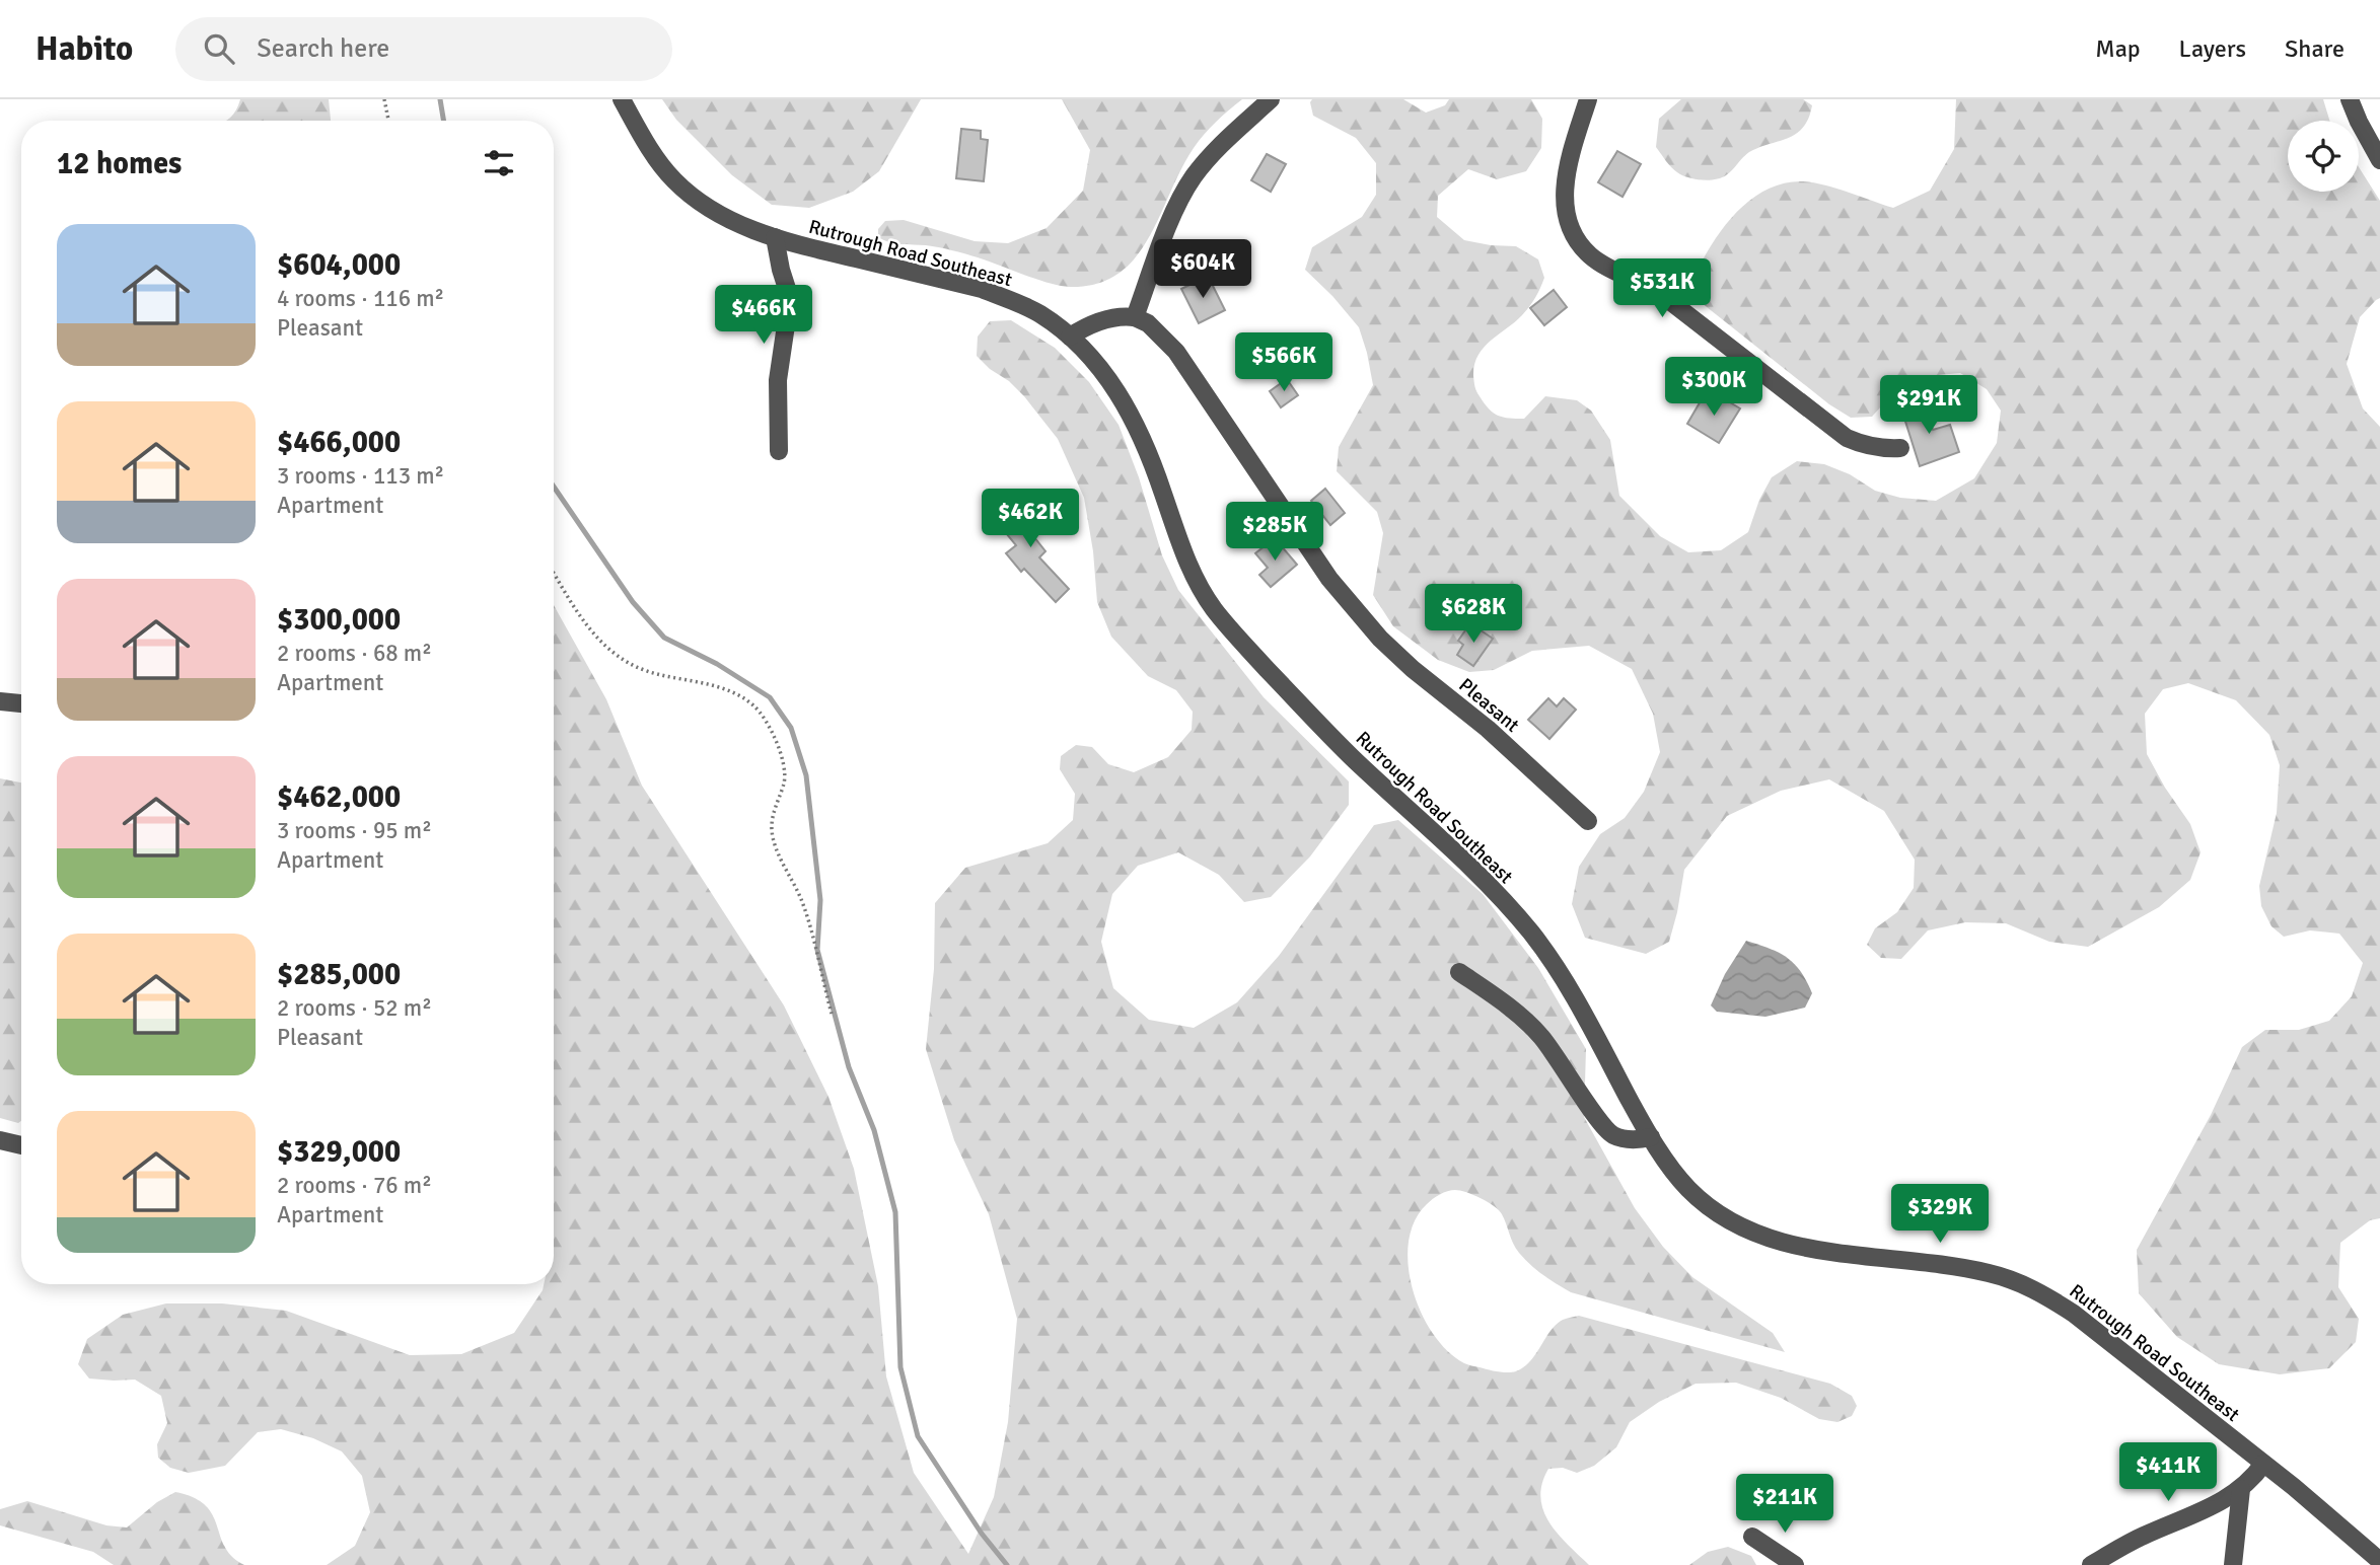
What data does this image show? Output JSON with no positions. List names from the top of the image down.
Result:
{
  "streets": {
    "street": ["Rutrough Road Southeast", "Pleasant"]
  },
  "page": {
    "header": "Habito",
    "search": "Search here",
    "nav": ["Map", "Layers", "Share"],
    "heading": "12 homes",
    "list": [
      {
        "name": "$604,000",
        "note": "4 rooms · 116 m² · Pleasant"
      },
      {
        "name": "$466,000",
        "note": "3 rooms · 113 m² · Apartment"
      },
      {
        "name": "$300,000",
        "note": "2 rooms · 68 m² · Apartment"
      },
      {
        "name": "$462,000",
        "note": "3 rooms · 95 m² · Apartment"
      },
      {
        "name": "$285,000",
        "note": "2 rooms · 52 m² · Pleasant"
      },
      {
        "name": "$329,000",
        "note": "2 rooms · 76 m² · Apartment"
      }
    ],
    "price": [
      "$604K",
      "$531K",
      "$466K",
      "$566K",
      "$300K",
      "$291K",
      "$462K",
      "$285K",
      "$628K",
      "$329K",
      "$411K",
      "$211K"
    ]
  }
}
